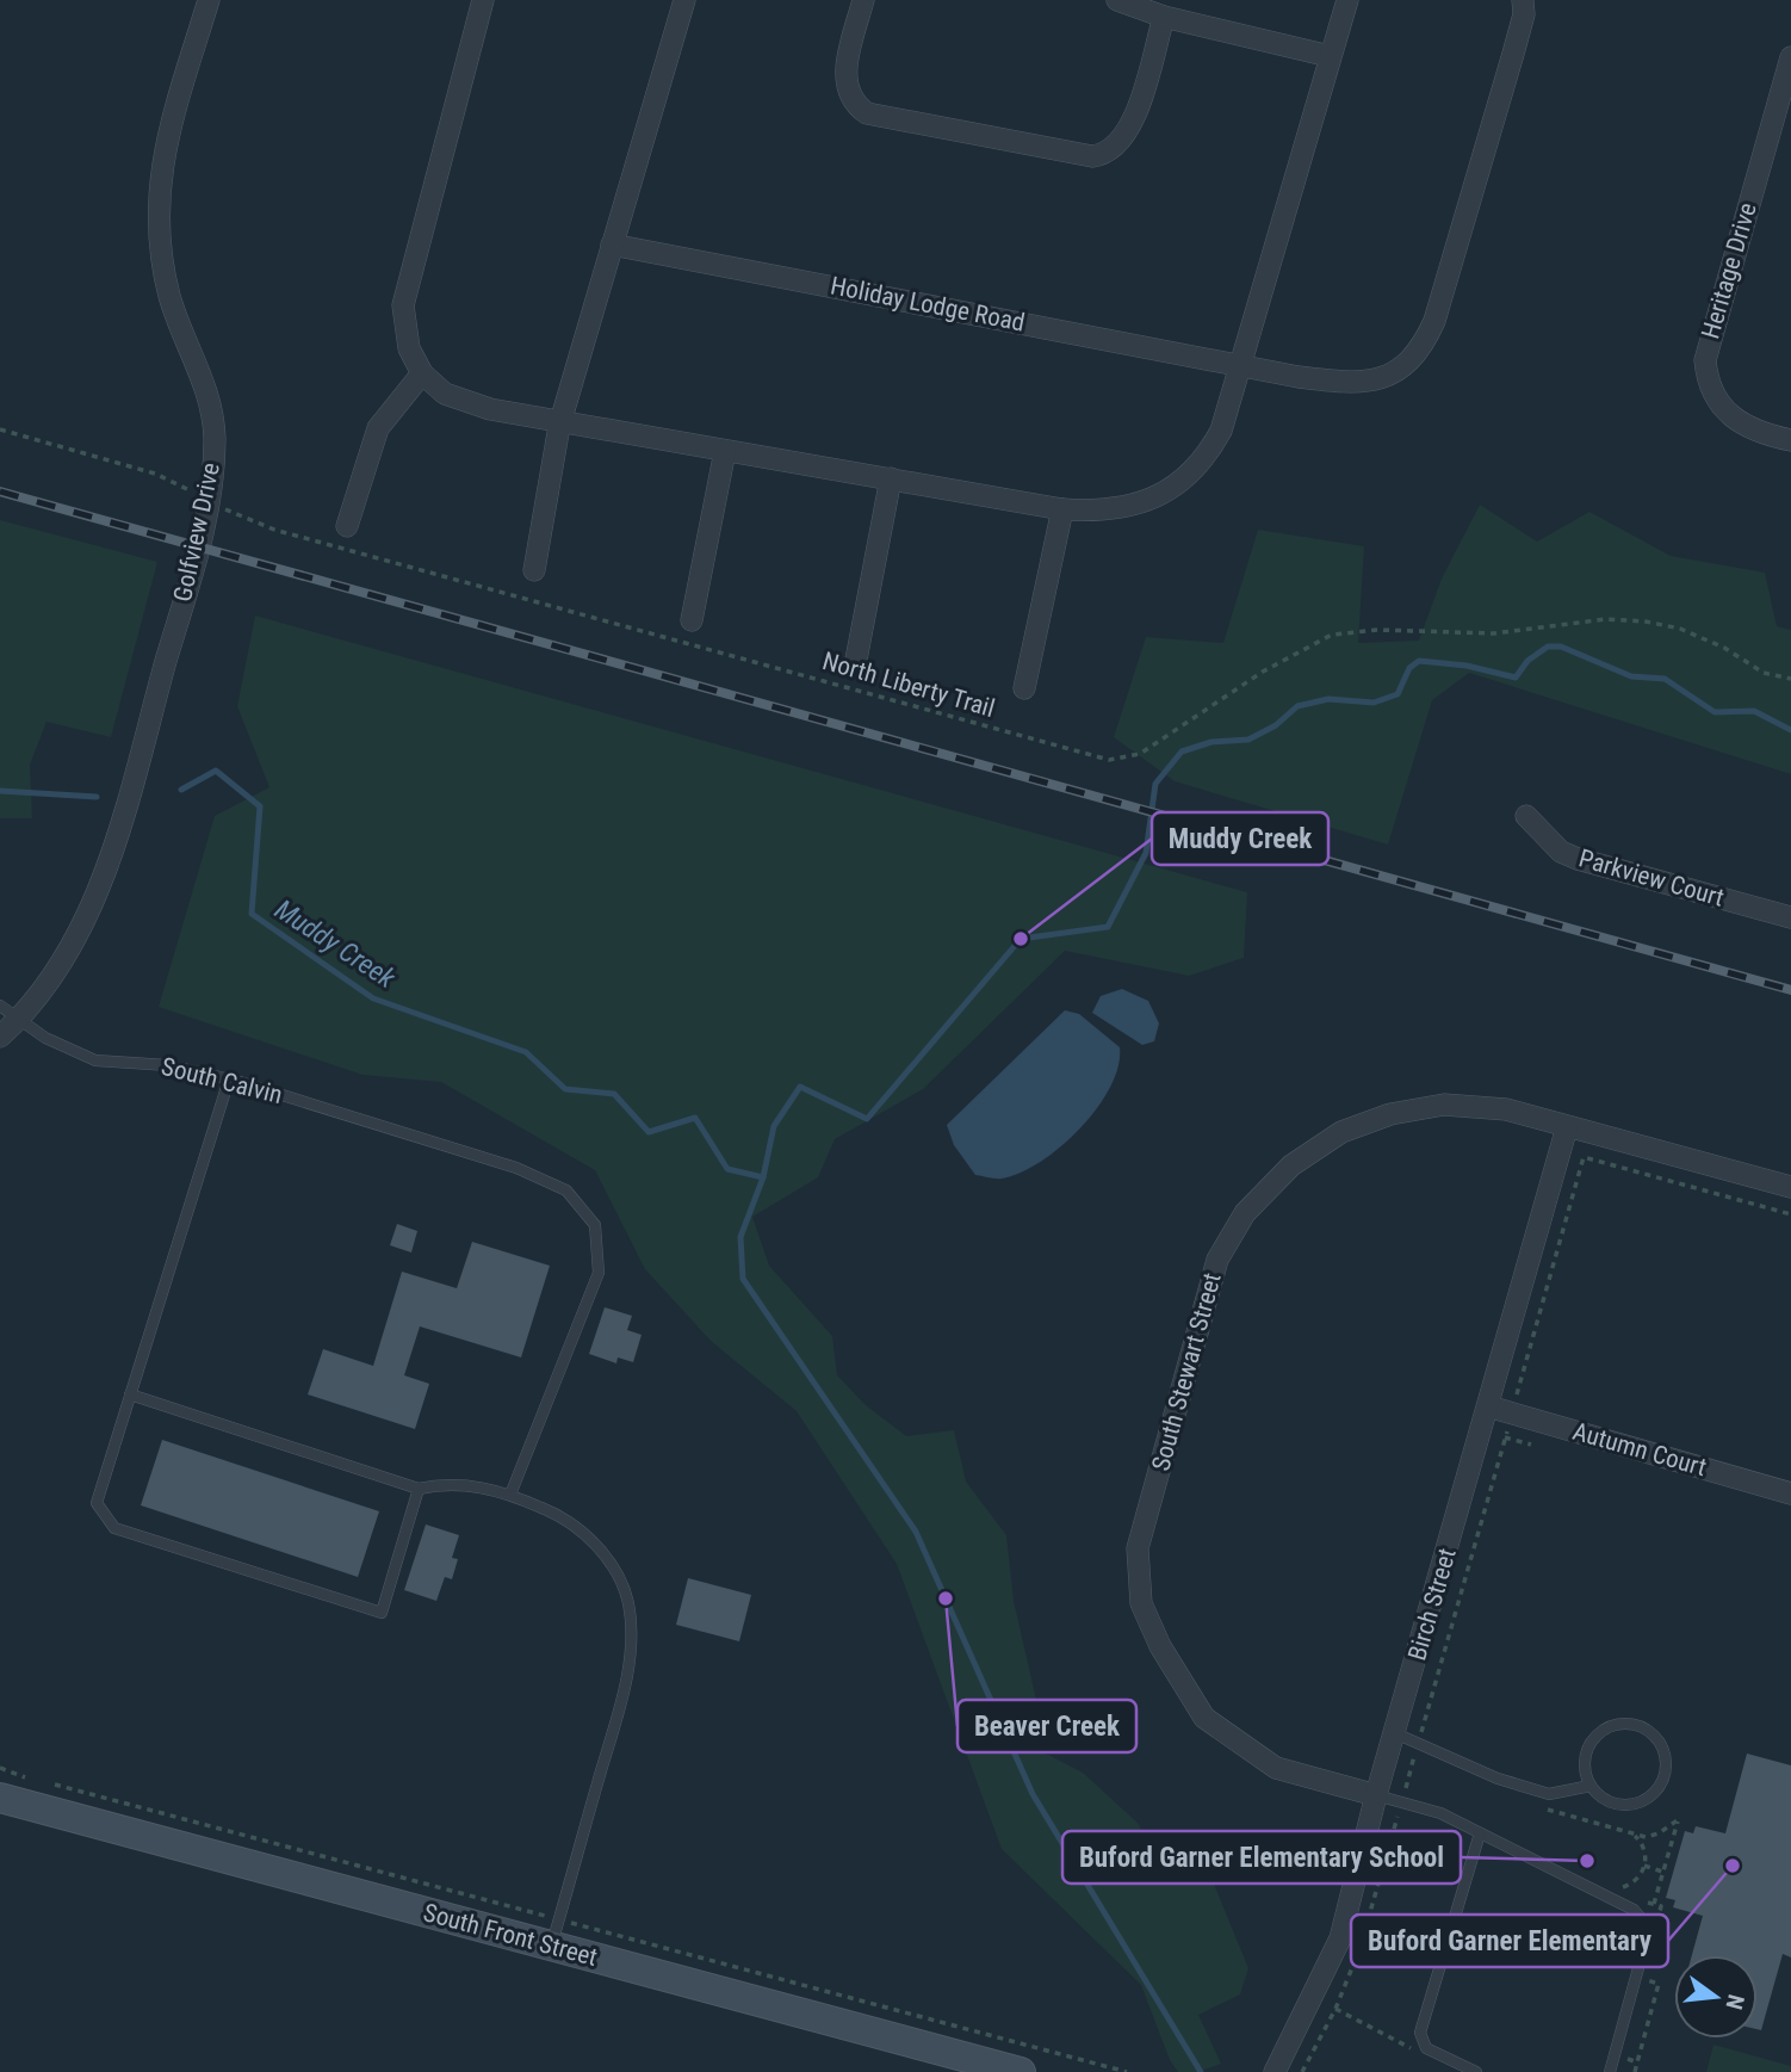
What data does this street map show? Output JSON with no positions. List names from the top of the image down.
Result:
{
  "streets": {
    "street": [
      "Heritage Drive",
      "Holiday Lodge Road",
      "Golfview Drive",
      "Parkview Court",
      "South Stewart Street",
      "Autumn Court",
      "Birch Street",
      "South Front Street"
    ],
    "lane": ["South Calvin"],
    "path": ["North Liberty Trail"]
  },
  "crossings": [
    ["Golfview Drive", "North Liberty Trail"],
    ["Golfview Drive", "South Calvin"],
    ["South Stewart Street", "Birch Street"],
    ["Autumn Court", "Birch Street"]
  ],
  "water": ["Muddy Creek"],
  "places": [
    "Muddy Creek",
    "Beaver Creek",
    "Buford Garner Elementary School",
    "Buford Garner Elementary"
  ],
  "north": "right"
}
